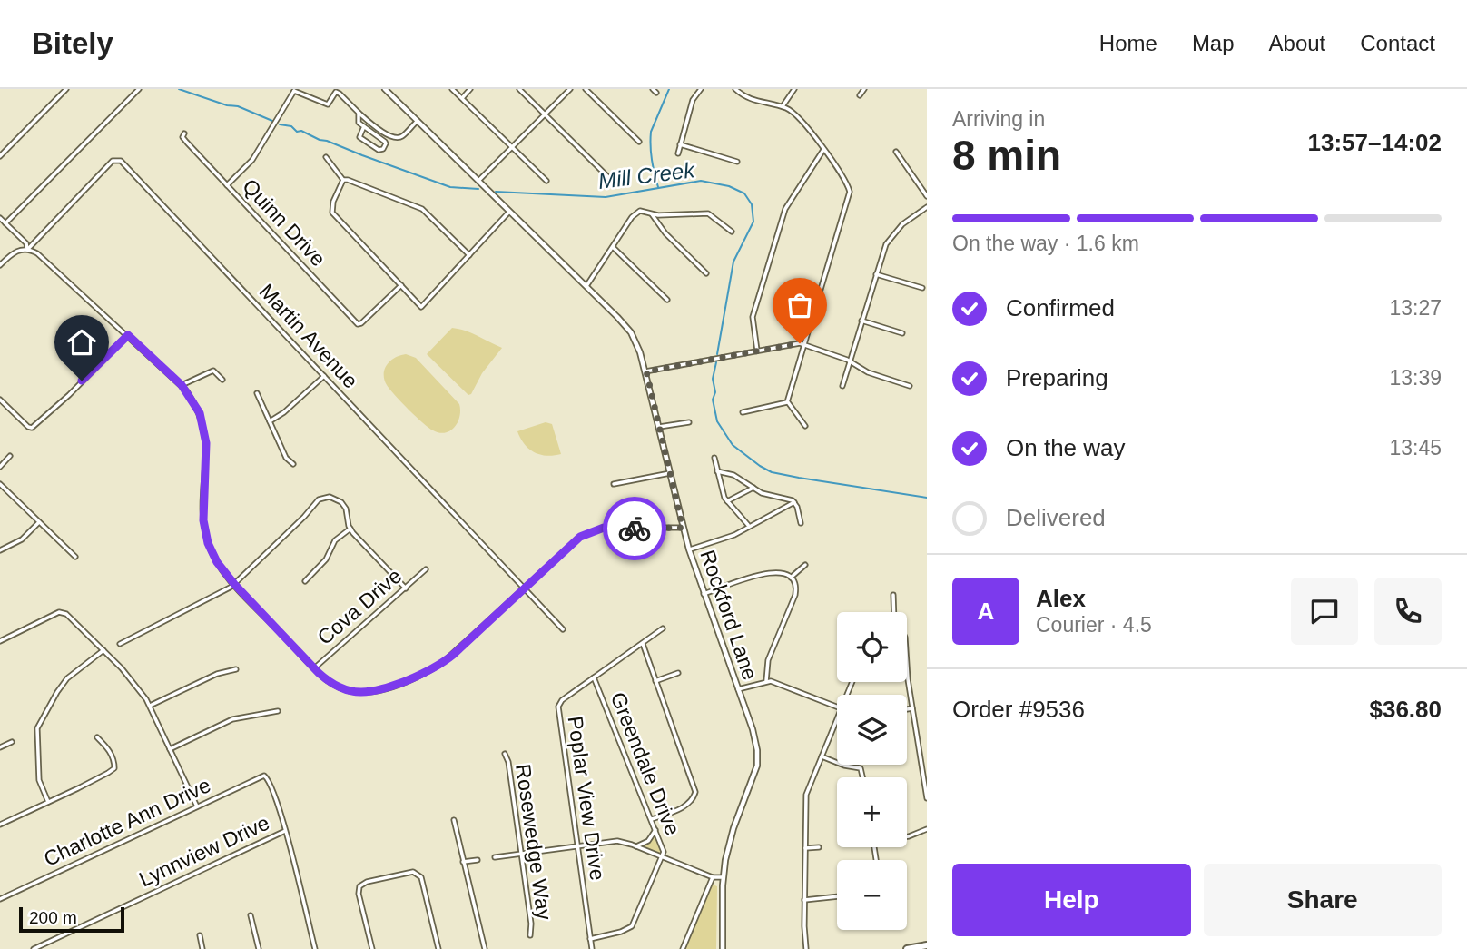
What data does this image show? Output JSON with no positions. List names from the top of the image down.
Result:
{
  "streets": {
    "main road": ["Rockford Lane"],
    "street": [
      "Quinn Drive",
      "Martin Avenue",
      "Cova Drive",
      "Greendale Drive",
      "Poplar View Drive",
      "Charlotte Ann Drive",
      "Rosewedge Way",
      "Lynnview Drive"
    ]
  },
  "crossings": [
    ["Greendale Drive", "Poplar View Drive"],
    ["Charlotte Ann Drive", "Lynnview Drive"]
  ],
  "water": ["Mill Creek"],
  "scale_bar": "200 m",
  "page": {
    "header": "Bitely",
    "nav": [
      "Home",
      "Map",
      "About",
      "Contact"
    ],
    "heading": ["8 min", "Arriving in", "13:57–14:02"],
    "panel": [
      "Alex",
      "Courier · 4.5",
      "Order #9536",
      "$36.80"
    ],
    "bar": "On the way · 1.6 km",
    "list": [
      ["Confirmed", "13:27"],
      ["Preparing", "13:39"],
      ["On the way", "13:45"],
      "Delivered"
    ],
    "round": "A",
    "map_buttons": ["+", "−"],
    "buttons": ["Help", "Share"],
    "scale": "200 m"
  }
}
